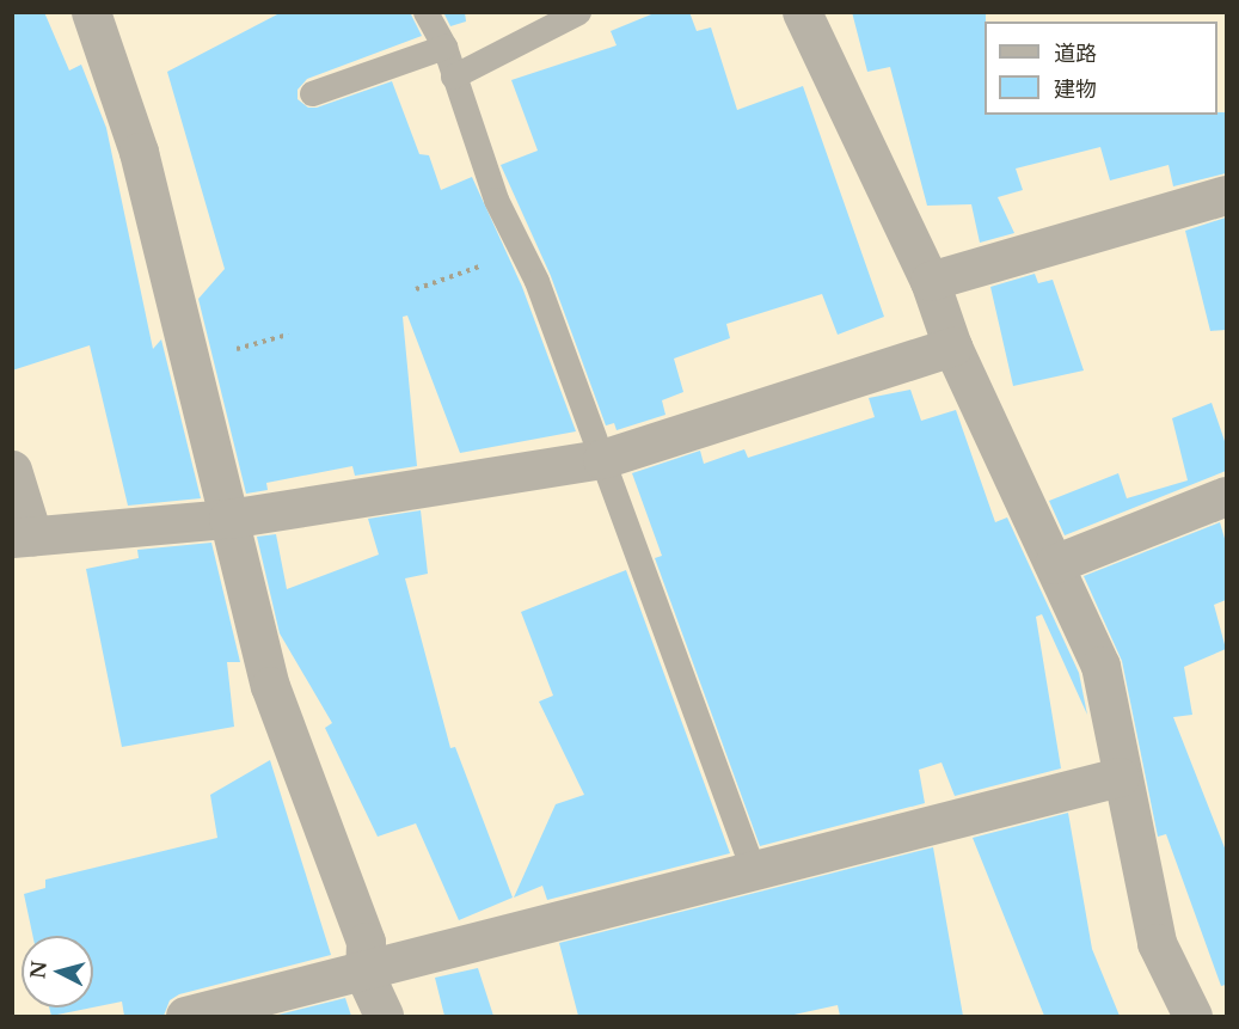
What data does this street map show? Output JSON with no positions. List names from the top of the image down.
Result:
{
  "legend": ["道路", "建物"],
  "north": "left"
}
